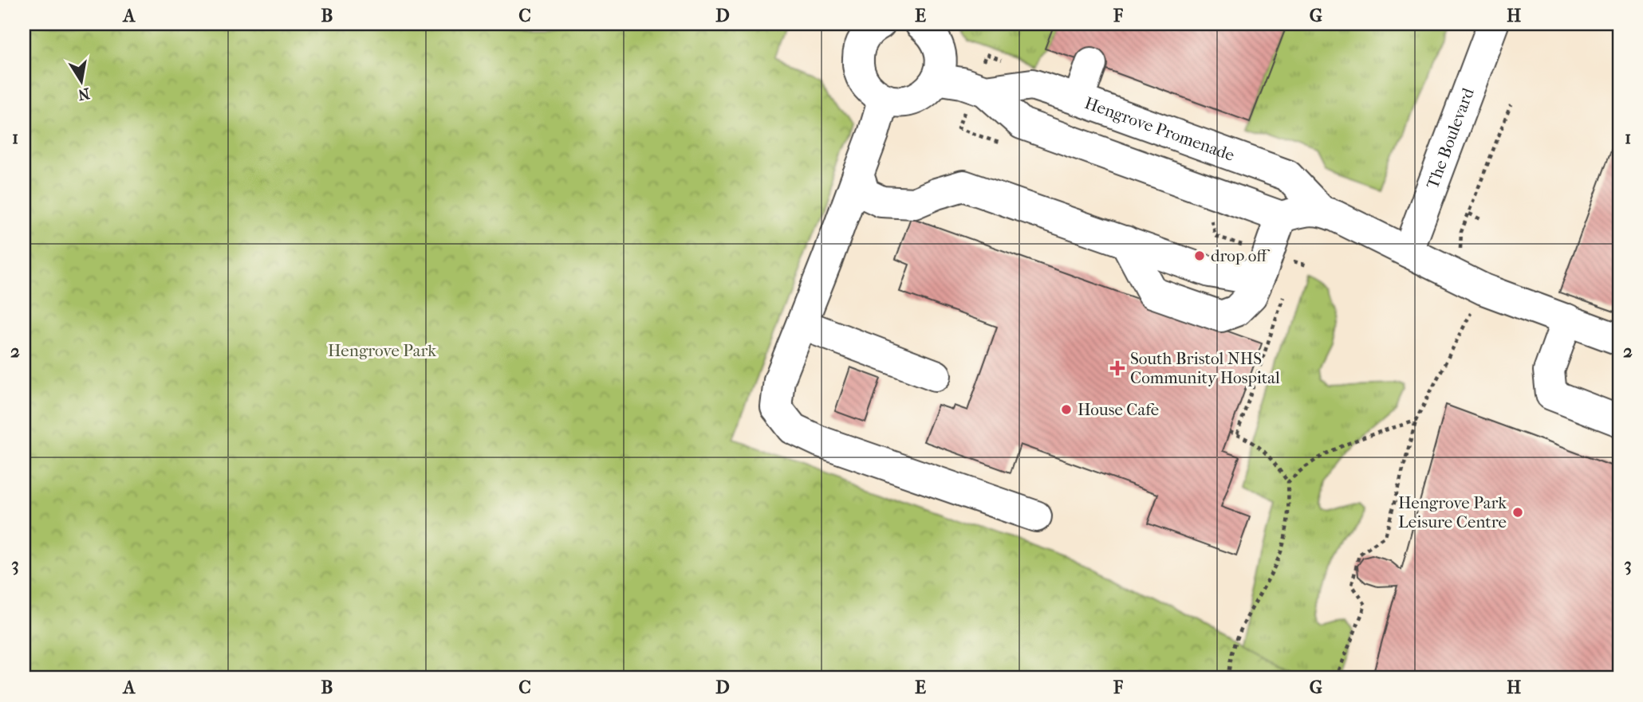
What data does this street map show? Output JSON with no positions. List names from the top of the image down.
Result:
{
  "streets": {
    "street": ["Hengrove Promenade", "The Boulevard"]
  },
  "crossings": [
    ["Hengrove Promenade", "The Boulevard"]
  ],
  "parks": ["Hengrove Park"],
  "places": {
    "other": ["drop off", "House Cafe", "Hengrove Park Leisure Centre"],
    "health": ["South Bristol NHS Community Hospital"]
  },
  "north": "bottom",
  "grid": {
    "columns": [
      "A",
      "B",
      "C",
      "D",
      "E",
      "F",
      "G",
      "H"
    ],
    "rows": ["1", "2", "3"]
  }
}
